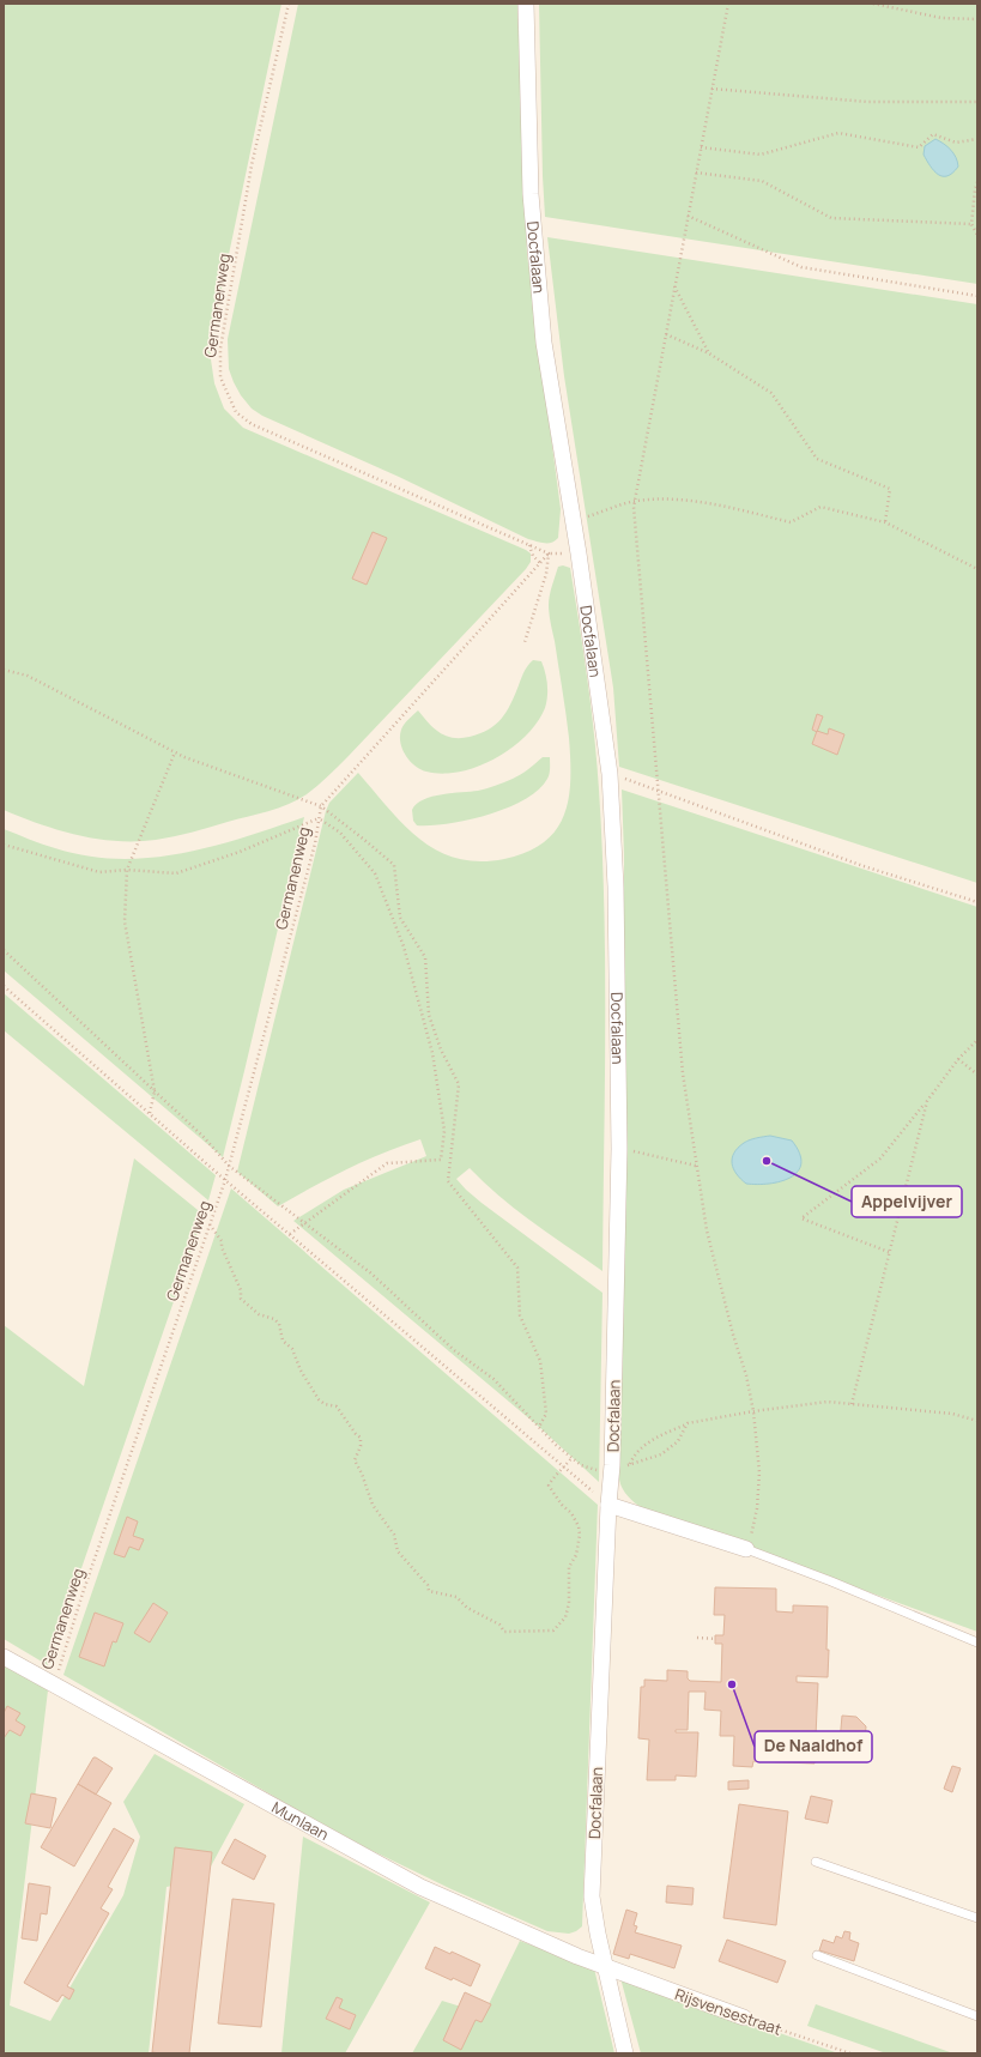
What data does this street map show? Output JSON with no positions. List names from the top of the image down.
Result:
{
  "streets": {
    "street": ["Docfalaan", "Munlaan", "Rijsvensestraat"],
    "path": ["Germanenweg"]
  },
  "crossings": [
    ["Docfalaan", "Munlaan"],
    ["Docfalaan", "Rijsvensestraat"],
    ["Germanenweg", "Munlaan"],
    ["Munlaan", "Rijsvensestraat"]
  ],
  "places": ["Appelvijver", "De Naaldhof"]
}
